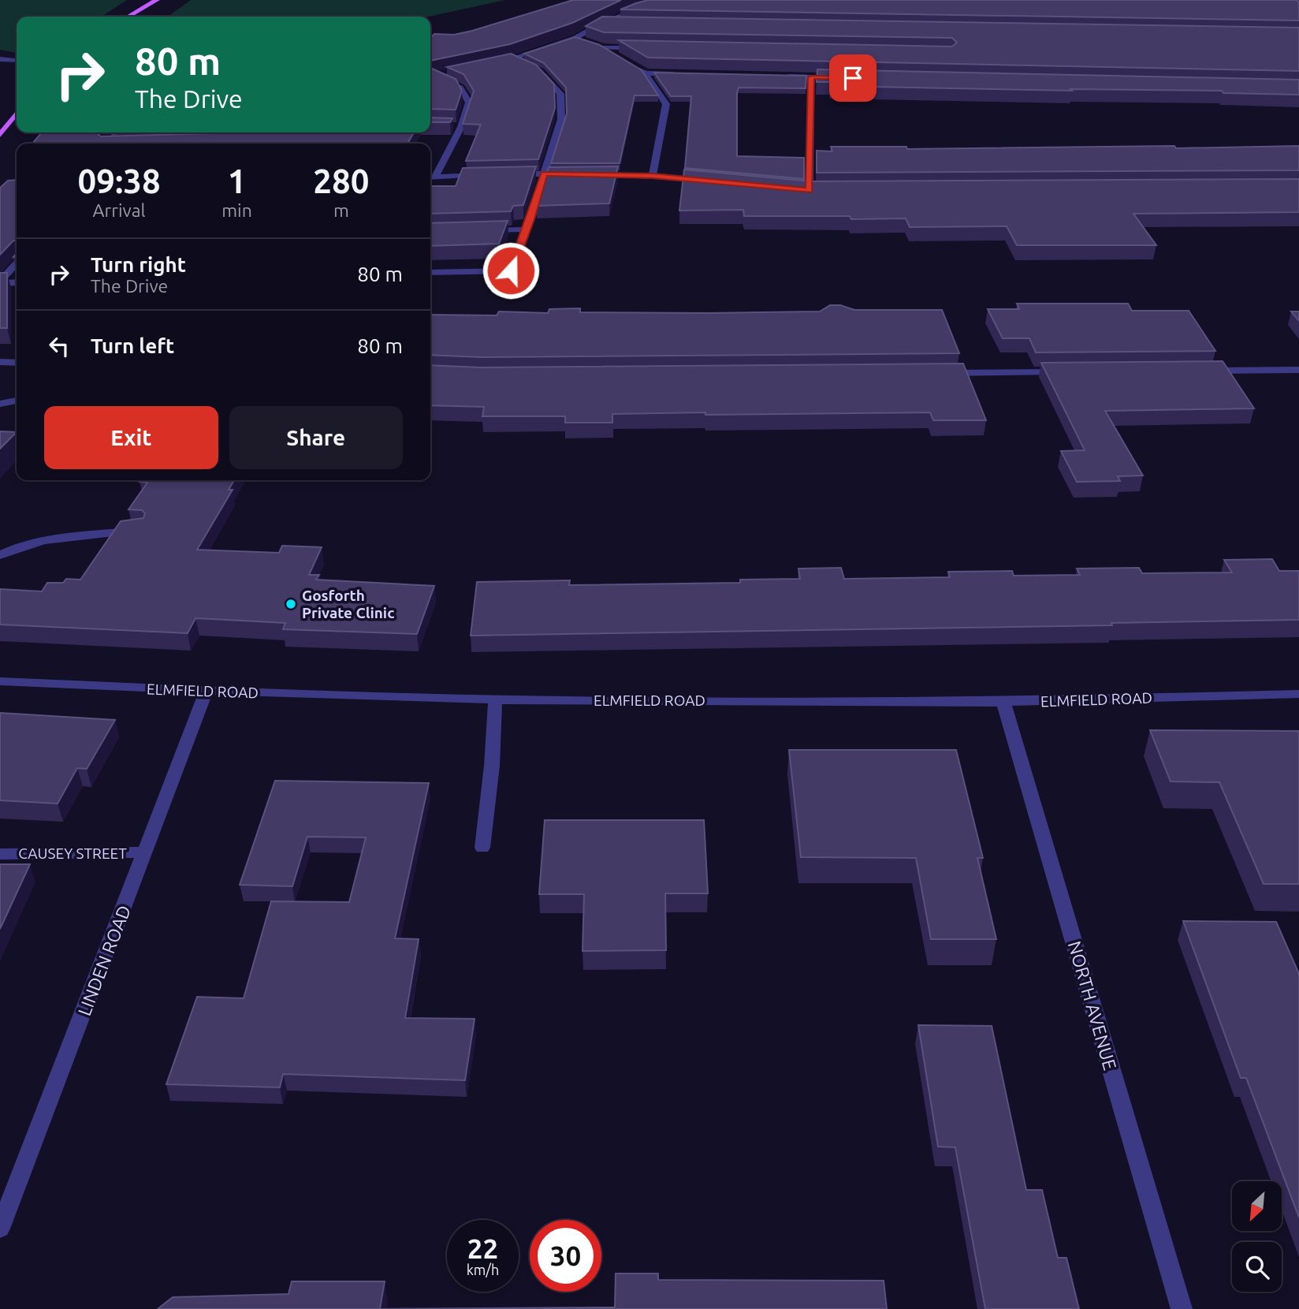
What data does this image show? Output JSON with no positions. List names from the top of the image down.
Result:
{
  "streets": {
    "street": [
      "ELMFIELD ROAD",
      "CAUSEY STREET",
      "LINDEN ROAD",
      "NORTH AVENUE"
    ]
  },
  "crossings": [
    ["ELMFIELD ROAD", "LINDEN ROAD"],
    ["ELMFIELD ROAD", "NORTH AVENUE"],
    ["CAUSEY STREET", "LINDEN ROAD"]
  ],
  "places": ["Gosforth Private Clinic"],
  "north": "bottom left",
  "page": {
    "turn": ["80 m", "The Drive"],
    "eta": [
      "09:38",
      "Arrival",
      "1",
      "min",
      "280",
      "m"
    ],
    "list": [
      {
        "name": "Turn right",
        "note": "The Drive",
        "value": "80 m"
      },
      {
        "name": "Turn left",
        "value": "80 m"
      }
    ],
    "buttons": ["Exit", "Share"],
    "speed": "22 km/h",
    "limit": "30"
  }
}
